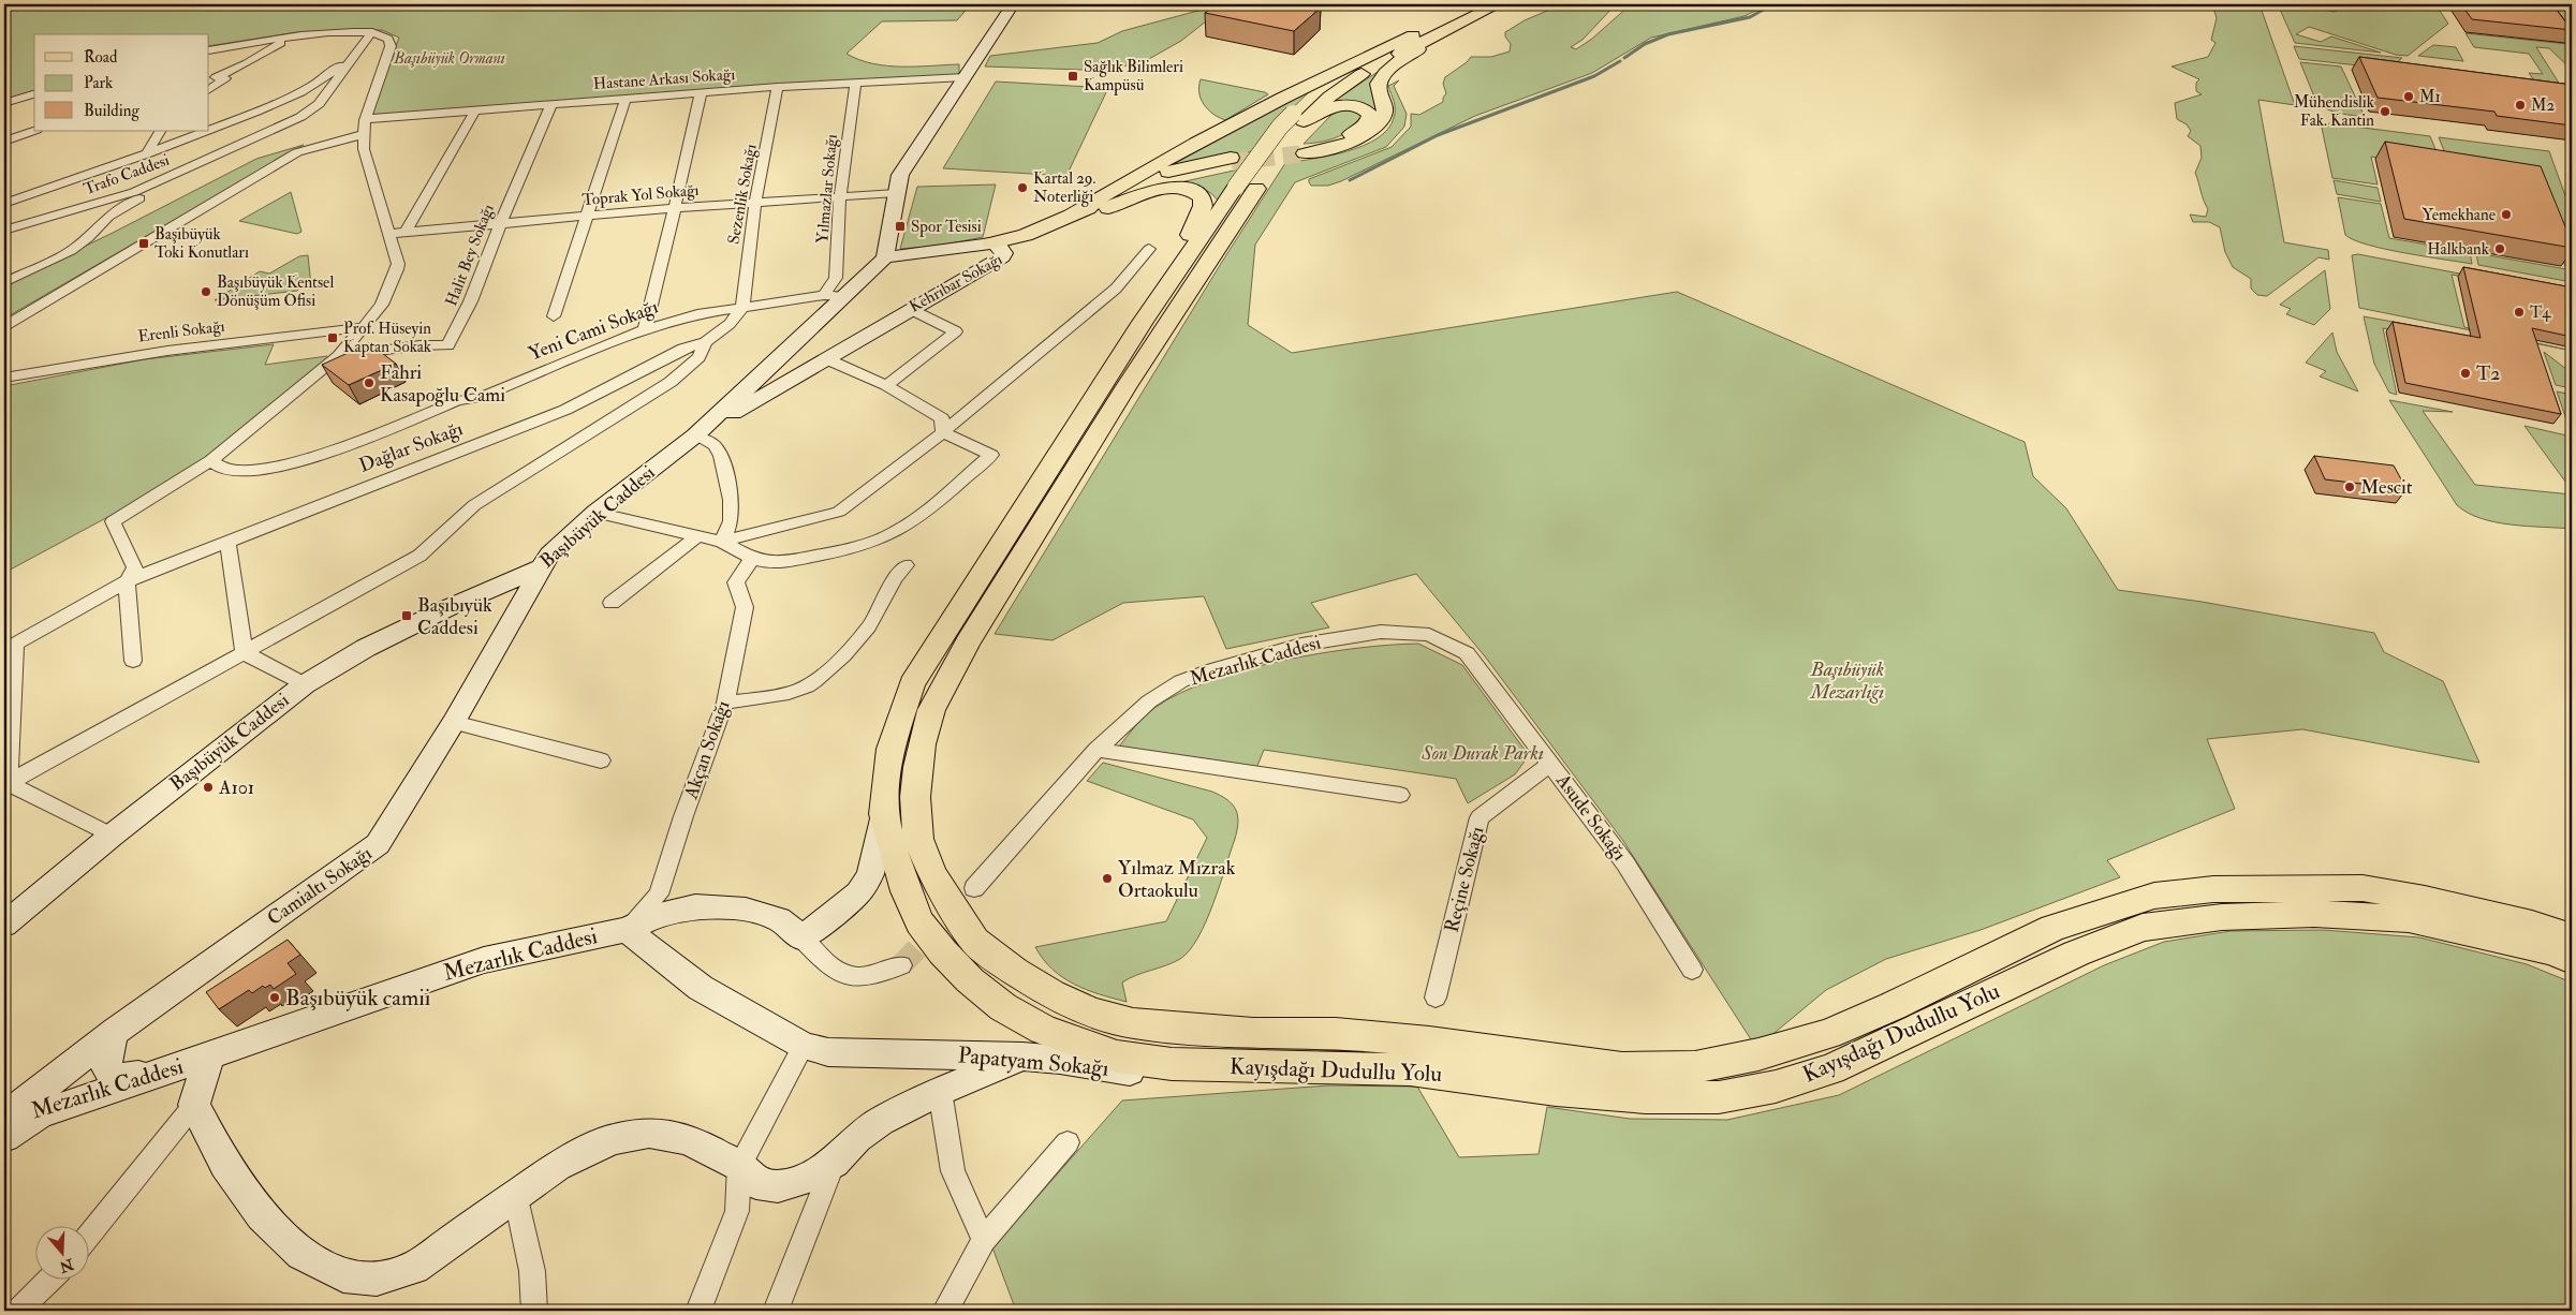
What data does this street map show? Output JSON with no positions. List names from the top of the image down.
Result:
{
  "streets": {
    "main road": [
      "Kehribar Sokağı",
      "Başıbüyük Caddesi",
      "Mezarlık Caddesi",
      "Camialtı Sokağı",
      "Kayışdağı Dudullu Yolu",
      "Papatyam Sokağı"
    ],
    "street": [
      "Hastane Arkası Sokağı",
      "Trafo Caddesi",
      "Yılmazlar Sokağı",
      "Sezenlik Sokağı",
      "Toprak Yol Sokağı",
      "Halit Bey Sokağı",
      "Yeni Cami Sokağı",
      "Erenli Sokağı",
      "Dağlar Sokağı",
      "Akçan Sokağı",
      "Asude Sokağı",
      "Reçine Sokağı"
    ]
  },
  "crossings": [
    ["Hastane Arkası Sokağı", "Yılmazlar Sokağı"],
    ["Hastane Arkası Sokağı", "Sezenlik Sokağı"],
    ["Hastane Arkası Sokağı", "Halit Bey Sokağı"],
    ["Yılmazlar Sokağı", "Toprak Yol Sokağı"],
    ["Yılmazlar Sokağı", "Yeni Cami Sokağı"],
    ["Sezenlik Sokağı", "Toprak Yol Sokağı"],
    ["Sezenlik Sokağı", "Yeni Cami Sokağı"],
    ["Toprak Yol Sokağı", "Halit Bey Sokağı"],
    ["Kehribar Sokağı", "Başıbüyük Caddesi"],
    ["Kehribar Sokağı", "Kayışdağı Dudullu Yolu"],
    ["Yeni Cami Sokağı", "Başıbüyük Caddesi"],
    ["Başıbüyük Caddesi", "Camialtı Sokağı"],
    ["Mezarlık Caddesi", "Akçan Sokağı"],
    ["Mezarlık Caddesi", "Asude Sokağı"],
    ["Mezarlık Caddesi", "Camialtı Sokağı"],
    ["Mezarlık Caddesi", "Papatyam Sokağı"],
    ["Akçan Sokağı", "Papatyam Sokağı"],
    ["Asude Sokağı", "Reçine Sokağı"],
    ["Kayışdağı Dudullu Yolu", "Papatyam Sokağı"]
  ],
  "parks": ["Başıbüyük Ormanı", "Başıbüyük Mezarlığı", "Son Durak Parkı"],
  "places": {
    "transit": [
      "Sağlık Bilimleri Kampüsü",
      "Spor Tesisi",
      "Başıbüyük Toki Konutları",
      "Prof. Hüseyin Kaptan Sokak",
      "Başıbıyük Caddesi"
    ],
    "other": [
      "M1",
      "M2",
      "Mühendislik Fak. Kantin",
      "Kartal 29. Noterliği",
      "Yemekhane",
      "Halkbank",
      "Başıbüyük Kentsel Dönüşüm Ofisi",
      "T4",
      "T2",
      "Fahri Kasapoğlu Cami",
      "Mescit",
      "A101",
      "Yılmaz Mızrak Ortaokulu",
      "Başıbüyük camii"
    ]
  },
  "legend": ["Road", "Park", "Building"],
  "north": "bottom"
}
